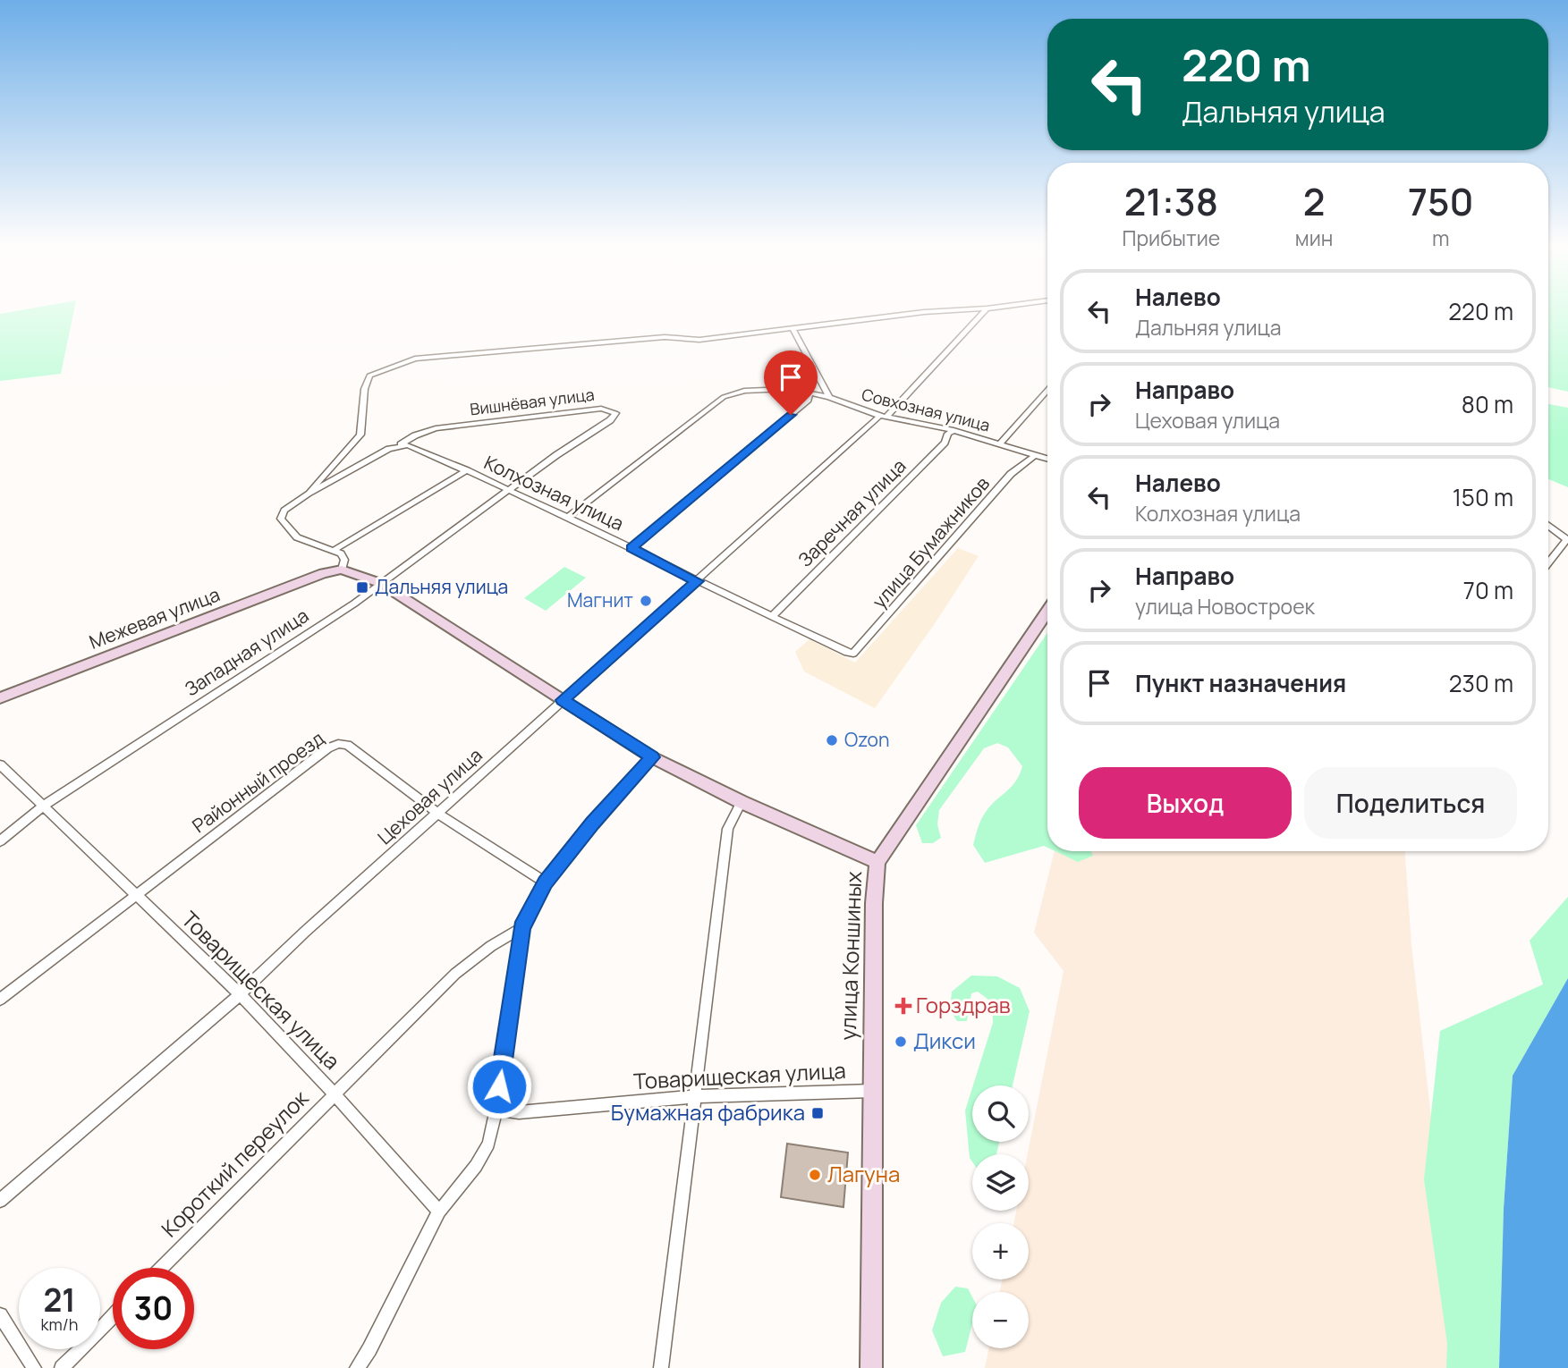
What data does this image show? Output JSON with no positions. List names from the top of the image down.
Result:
{
  "streets": {
    "street": [
      "Вишнёвая улица",
      "Совхозная улица",
      "Колхозная улица",
      "Заречная улица",
      "улица Бумажников",
      "Межевая улица",
      "Западная улица",
      "Районный проезд",
      "Цеховая улица",
      "улица Коншиных",
      "Товарищеская улица",
      "Короткий переулок"
    ]
  },
  "crossings": [
    ["Вишнёвая улица", "Колхозная улица"],
    ["Вишнёвая улица", "Западная улица"],
    ["Совхозная улица", "Колхозная улица"],
    ["Совхозная улица", "Заречная улица"],
    ["Совхозная улица", "улица Бумажников"],
    ["Совхозная улица", "Цеховая улица"],
    ["Колхозная улица", "Заречная улица"],
    ["Колхозная улица", "улица Бумажников"],
    ["Колхозная улица", "Западная улица"],
    ["Колхозная улица", "Цеховая улица"],
    ["Западная улица", "Товарищеская улица"],
    ["Районный проезд", "Цеховая улица"],
    ["Районный проезд", "Товарищеская улица"],
    ["Цеховая улица", "Товарищеская улица"],
    ["улица Коншиных", "Товарищеская улица"],
    ["Товарищеская улица", "Короткий переулок"]
  ],
  "places": {
    "transit": ["Дальняя улица", "Бумажная фабрика"],
    "other": [
      "Магнит",
      "Ozon",
      "Дикси",
      "Лагуна"
    ],
    "health": ["Горздрав"]
  },
  "page": {
    "turn": ["220 m", "Дальняя улица"],
    "eta": [
      "21:38",
      "Прибытие",
      "2",
      "мин",
      "750",
      "m"
    ],
    "list": [
      {
        "name": "Налево",
        "note": "Дальняя улица",
        "value": "220 m"
      },
      {
        "name": "Направо",
        "note": "Цеховая улица",
        "value": "80 m"
      },
      {
        "name": "Налево",
        "note": "Колхозная улица",
        "value": "150 m"
      },
      {
        "name": "Направо",
        "note": "улица Новостроек",
        "value": "70 m"
      },
      {
        "name": "Пункт назначения",
        "value": "230 m"
      }
    ],
    "buttons": ["Выход", "Поделиться"],
    "map_buttons": ["+", "−"],
    "speed": "21 km/h",
    "limit": "30"
  }
}
